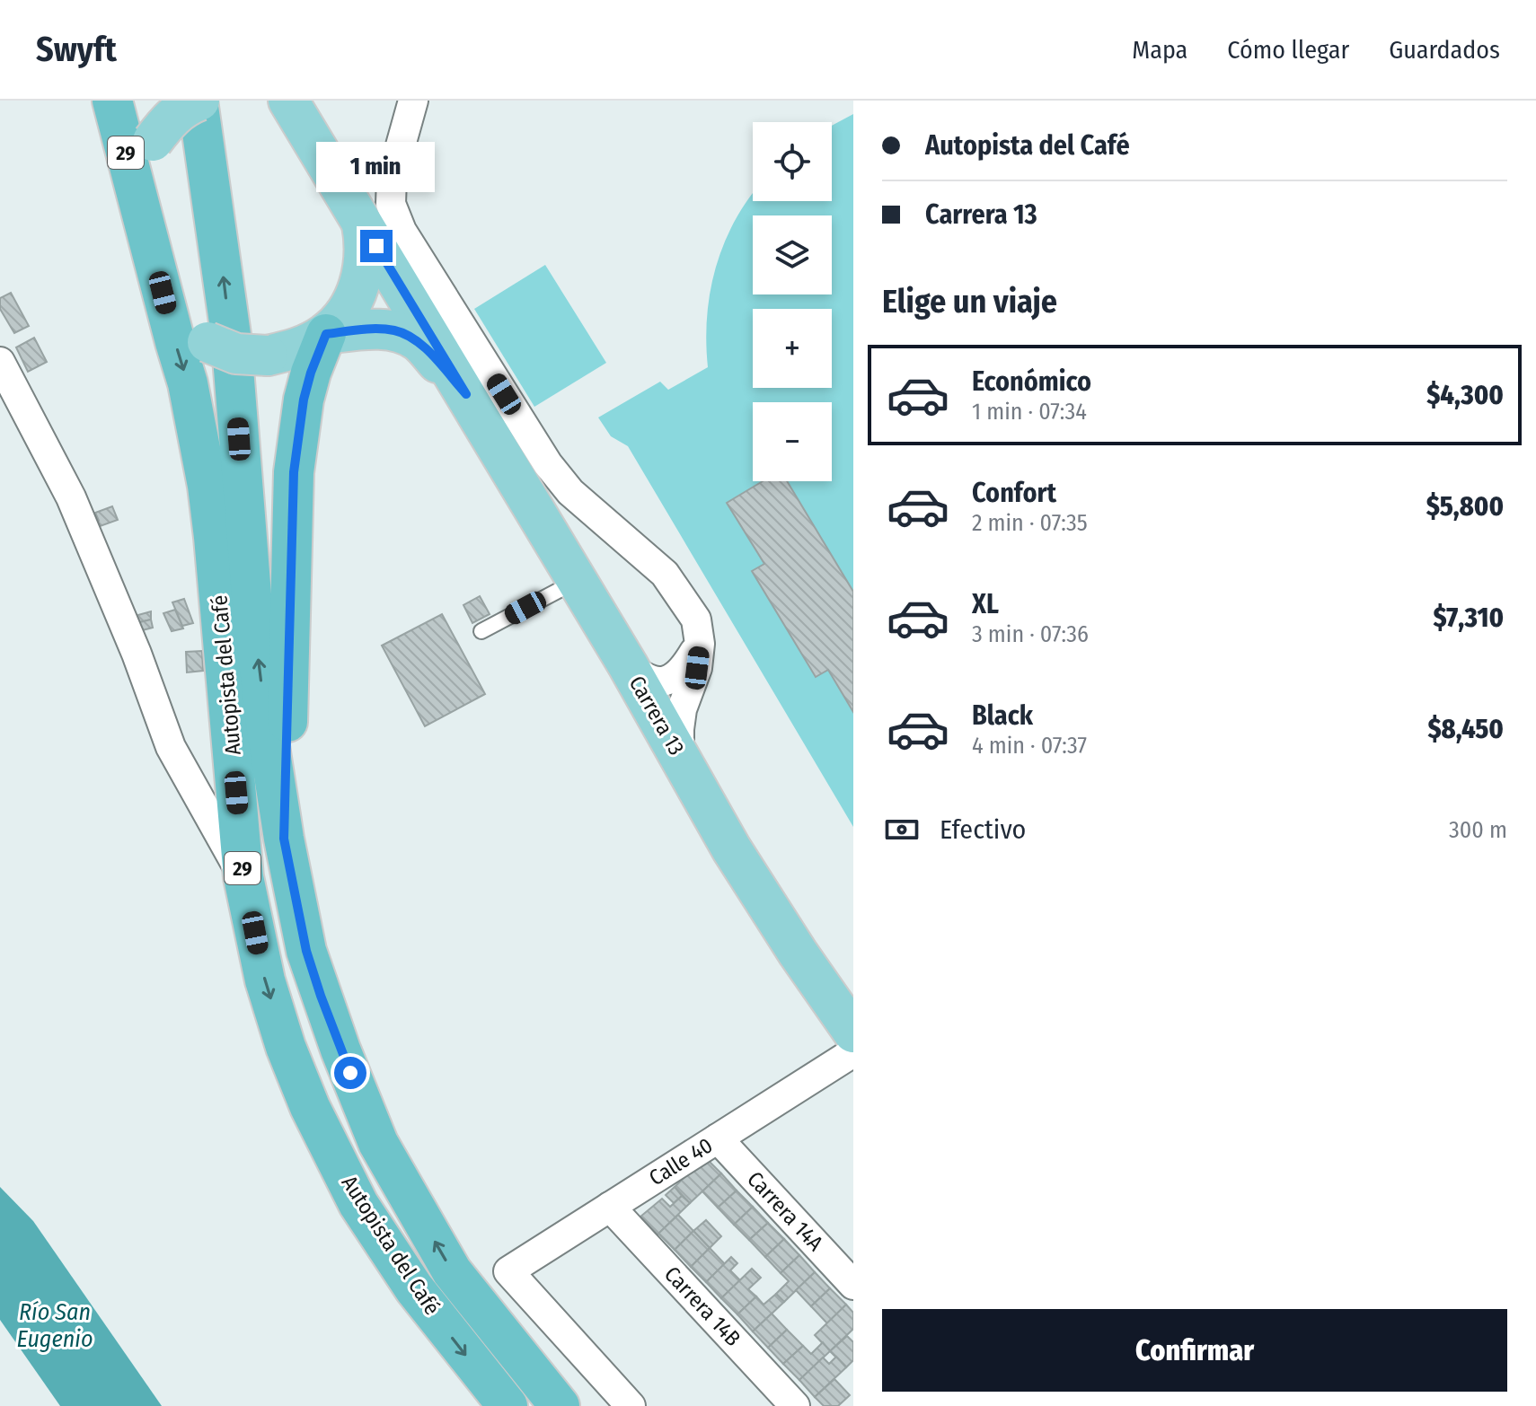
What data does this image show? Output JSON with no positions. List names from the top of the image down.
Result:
{
  "streets": {
    "highway": ["29", "Autopista del Café"],
    "main road": ["Carrera 13"],
    "street": ["Calle 40", "Carrera 14A", "Carrera 14B"]
  },
  "crossings": [
    ["Calle 40", "Carrera 14A"],
    ["Calle 40", "Carrera 14B"]
  ],
  "water": ["Río San Eugenio"],
  "page": {
    "header": "Swyft",
    "nav": ["Mapa", "Cómo llegar", "Guardados"],
    "banner": ["Autopista del Café", "Carrera 13"],
    "map_buttons": ["+", "−"],
    "bubble": "1 min",
    "heading": "Elige un viaje",
    "list": [
      {
        "name": "Económico",
        "note": "1 min · 07:34",
        "value": "$4,300"
      },
      {
        "name": "Confort",
        "note": "2 min · 07:35",
        "value": "$5,800"
      },
      {
        "name": "XL",
        "note": "3 min · 07:36",
        "value": "$7,310"
      },
      {
        "name": "Black",
        "note": "4 min · 07:37",
        "value": "$8,450"
      }
    ],
    "pay": ["Efectivo", "300 m"],
    "buttons": "Confirmar"
  }
}
